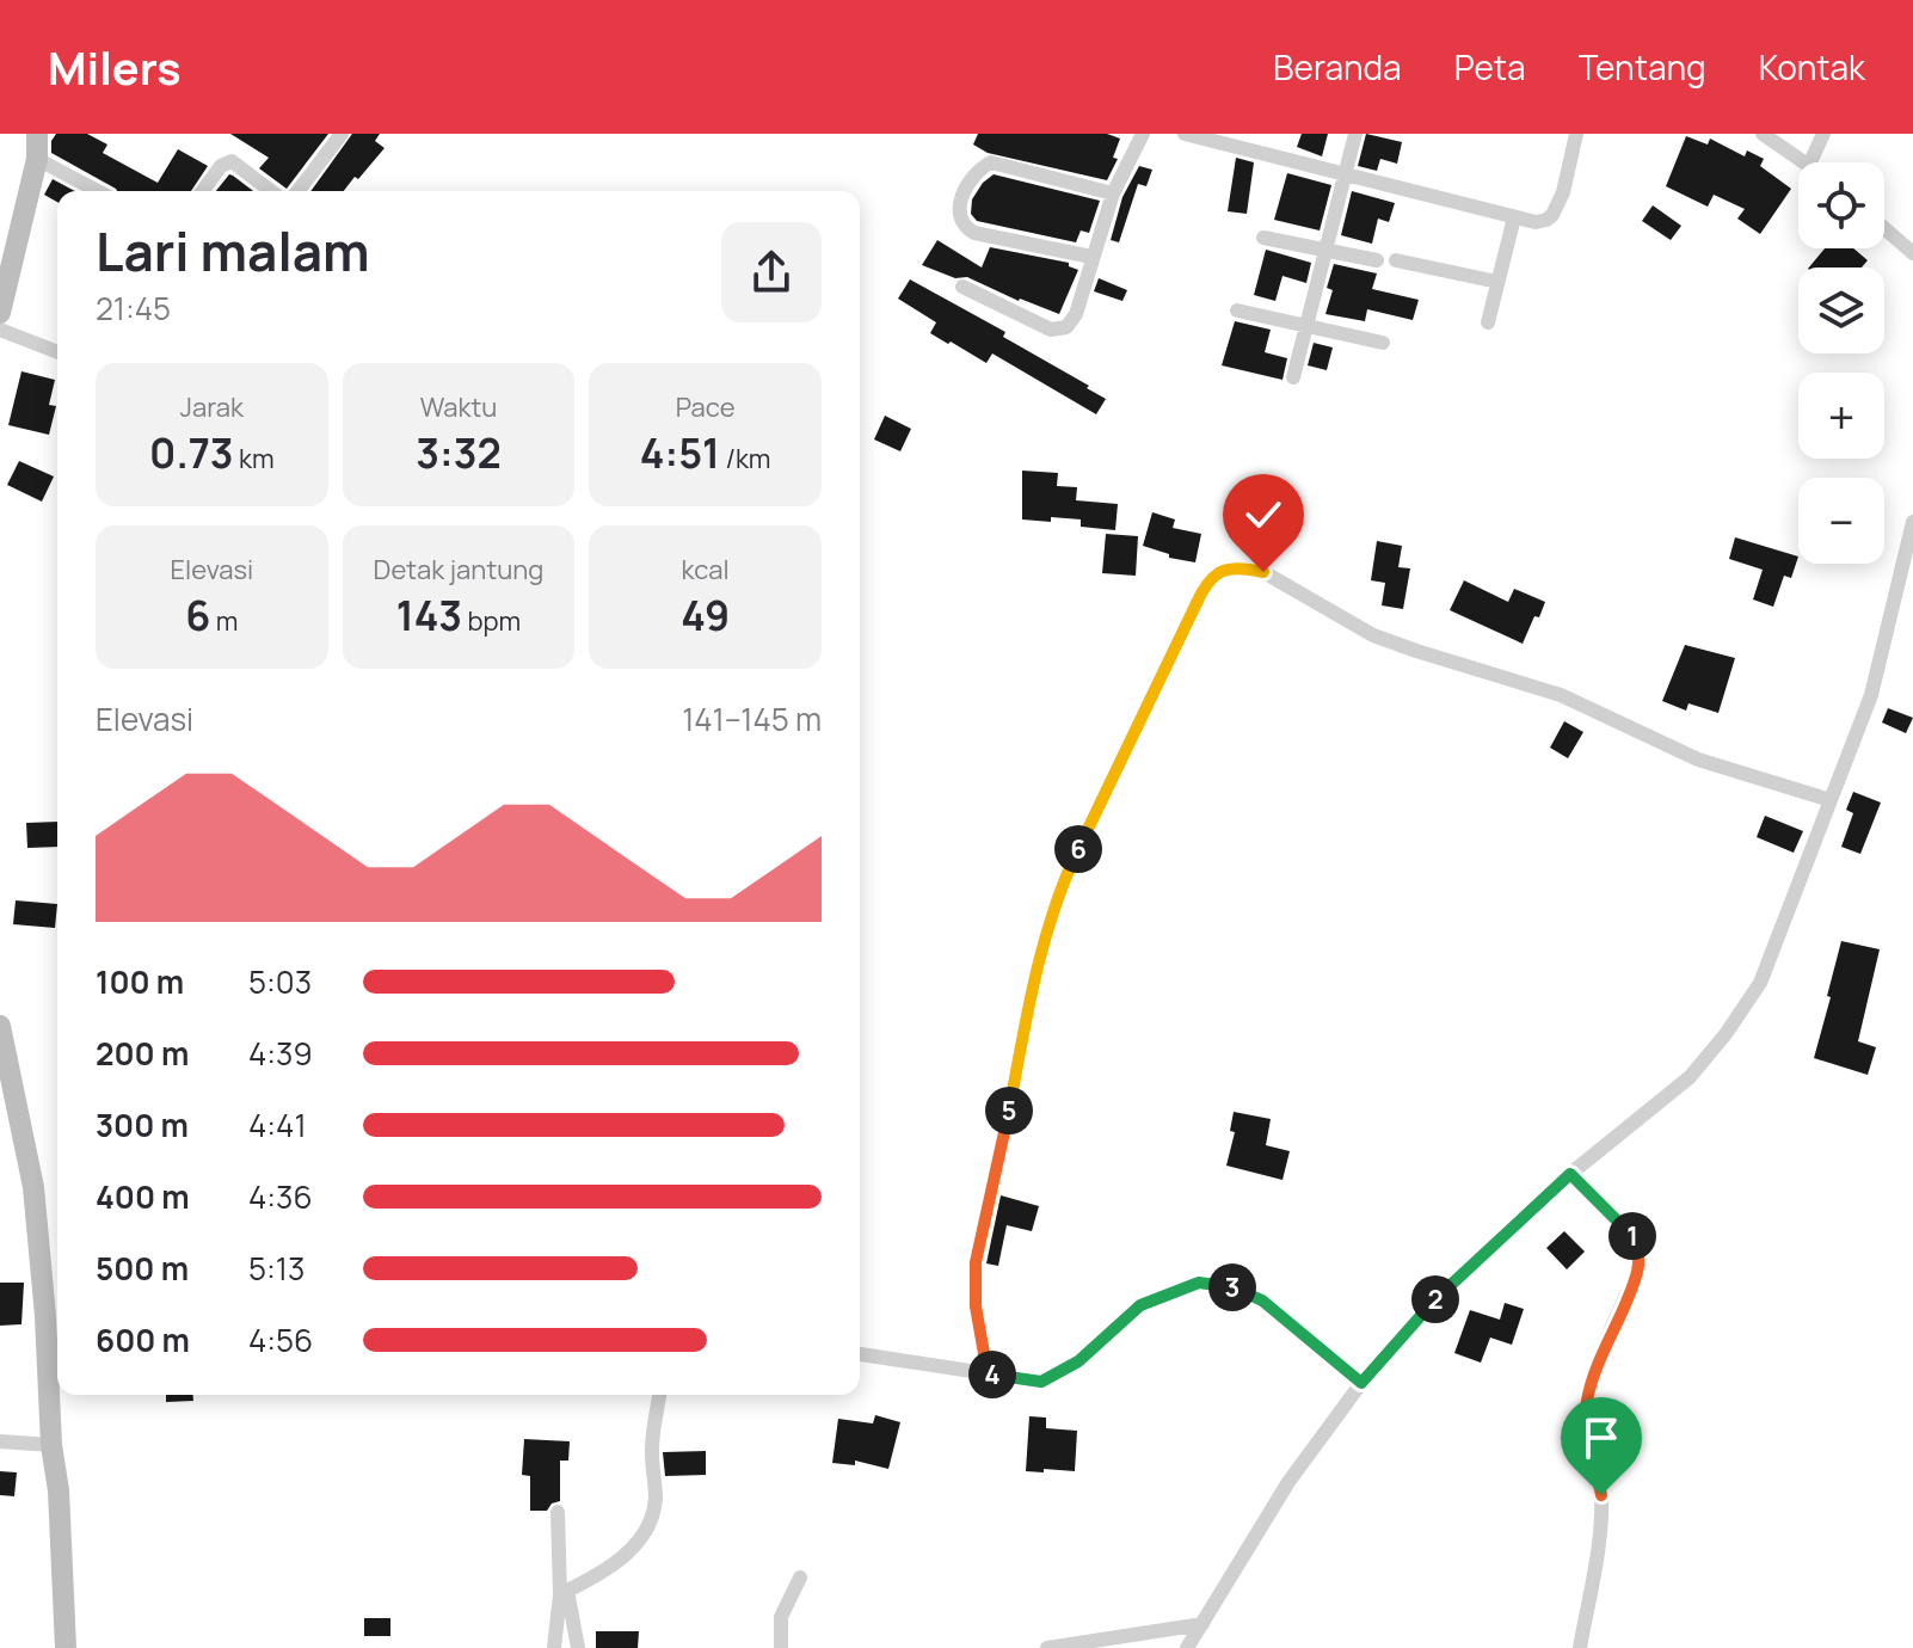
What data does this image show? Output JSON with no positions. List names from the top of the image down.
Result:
{
  "page": {
    "header": "Milers",
    "nav": [
      "Beranda",
      "Peta",
      "Tentang",
      "Kontak"
    ],
    "map_buttons": ["+", "−"],
    "heading": ["Lari malam", "21:45"],
    "stats": [
      ["Jarak", "0.73 km"],
      ["Waktu", "3:32"],
      ["Pace", "4:51 /km"],
      ["Elevasi", "6 m"],
      ["Detak jantung", "143 bpm"],
      ["kcal", "49"]
    ],
    "chart": ["Elevasi", "141–145 m"],
    "pins": [
      "6",
      "5",
      "1",
      "3",
      "2",
      "4"
    ],
    "list": [
      {
        "name": "100 m",
        "note": "5:03"
      },
      {
        "name": "200 m",
        "note": "4:39"
      },
      {
        "name": "300 m",
        "note": "4:41"
      },
      {
        "name": "400 m",
        "note": "4:36"
      },
      {
        "name": "500 m",
        "note": "5:13"
      },
      {
        "name": "600 m",
        "note": "4:56"
      }
    ]
  }
}
